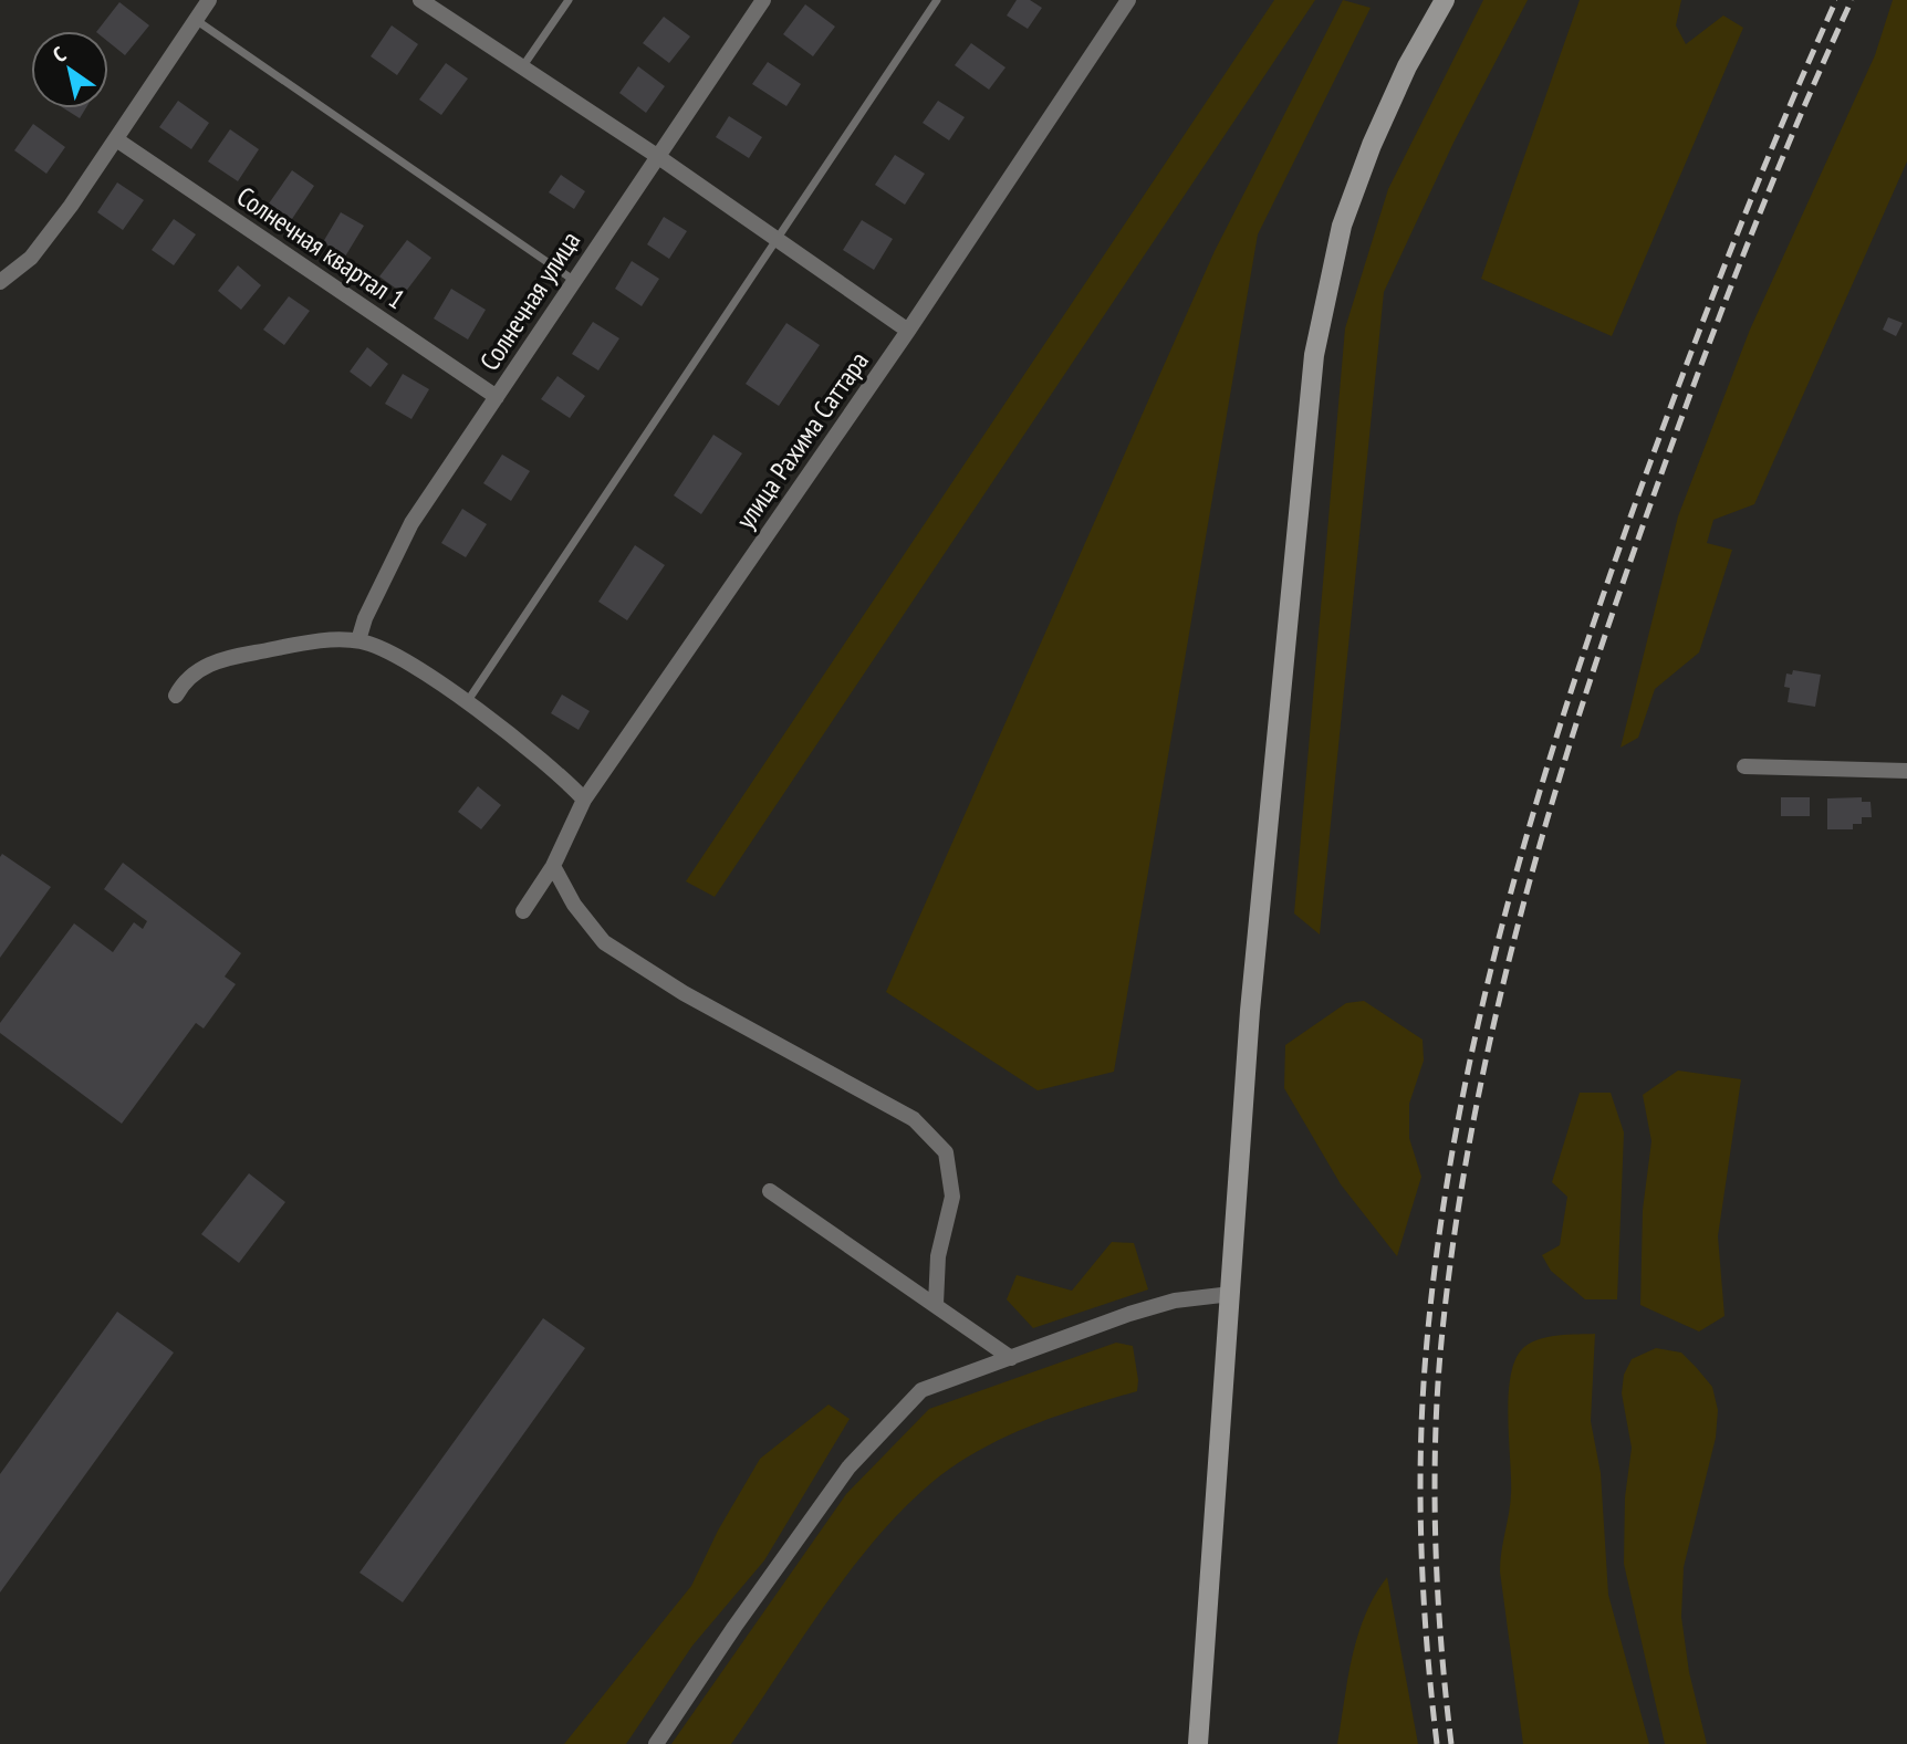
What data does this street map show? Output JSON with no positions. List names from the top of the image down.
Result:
{
  "streets": {
    "street": ["Солнечная квартал 1", "Солнечная улица", "улица Рахима Саттара"]
  },
  "crossings": [
    ["Солнечная квартал 1", "Солнечная улица"]
  ],
  "north": "top left"
}
